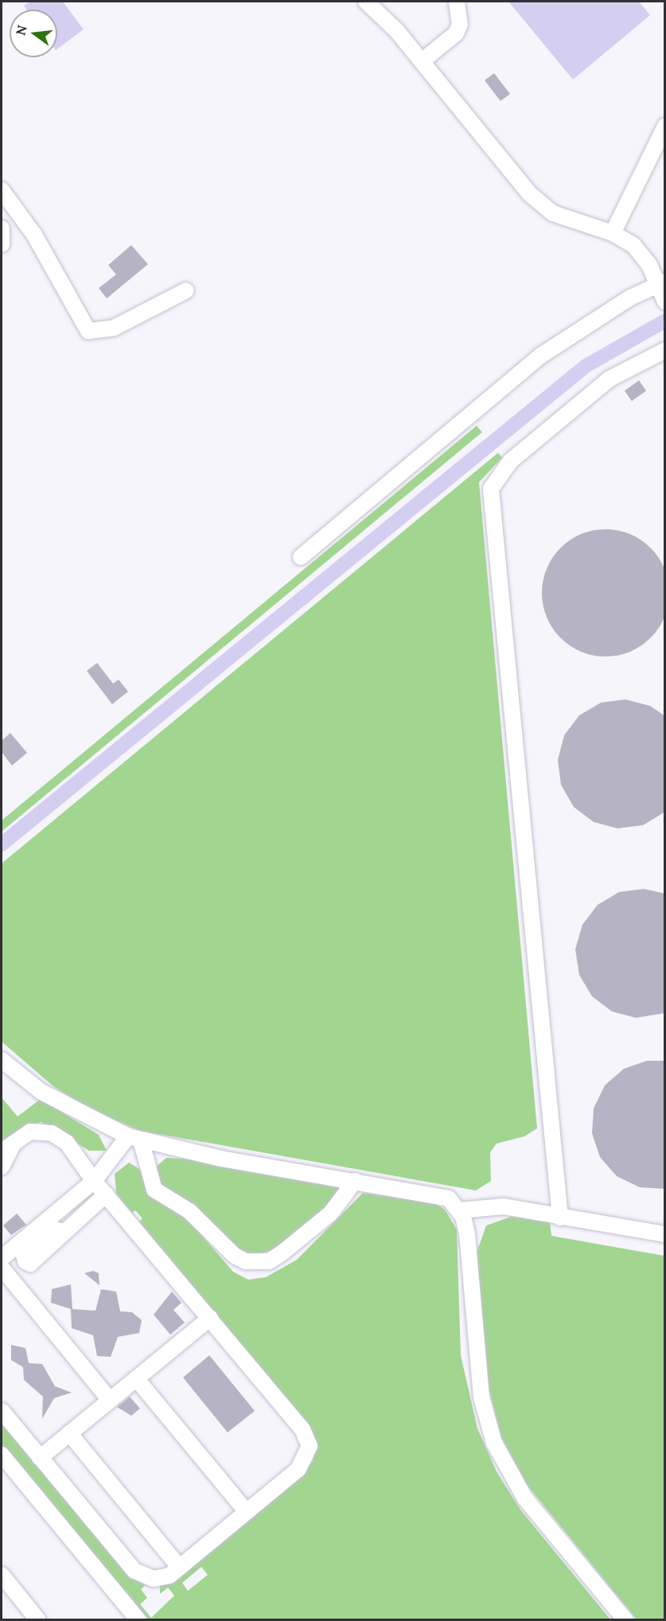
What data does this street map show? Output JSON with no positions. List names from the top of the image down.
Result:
{
  "north": "left"
}
